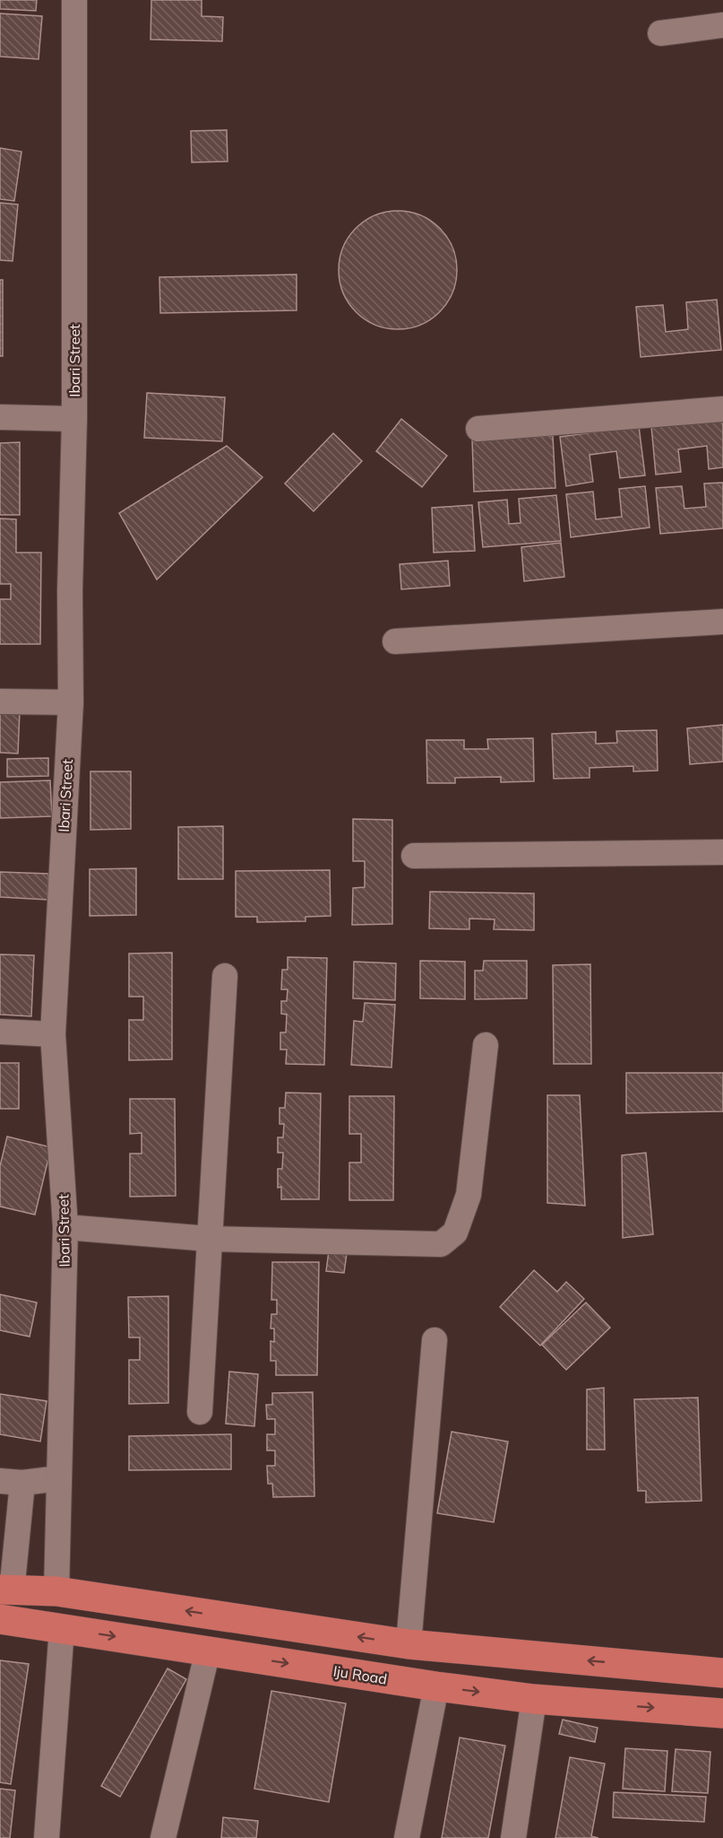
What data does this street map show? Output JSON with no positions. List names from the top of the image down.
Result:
{
  "streets": {
    "main road": ["Iju Road"],
    "street": ["Ibari Street"]
  }
}
